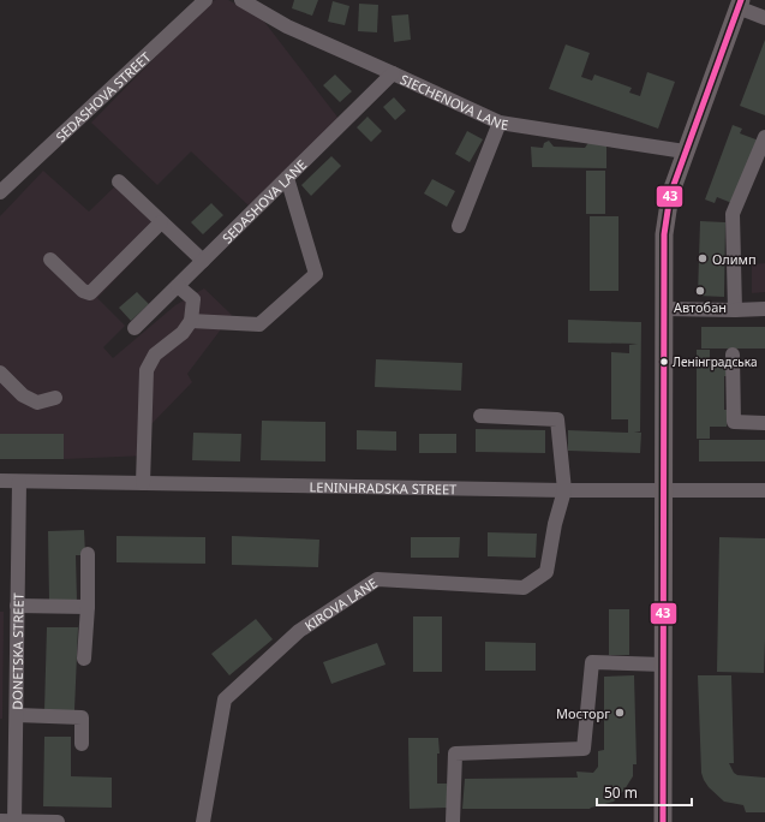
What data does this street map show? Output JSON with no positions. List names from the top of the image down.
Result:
{
  "streets": {
    "street": [
      "SEDASHOVA STREET",
      "SIECHENOVA LANE",
      "SEDASHOVA LANE",
      "LENINHRADSKA STREET",
      "KIROVA LANE",
      "DONETSKA STREET"
    ]
  },
  "crossings": [
    ["SIECHENOVA LANE", "SEDASHOVA LANE"],
    ["LENINHRADSKA STREET", "KIROVA LANE"],
    ["LENINHRADSKA STREET", "DONETSKA STREET"]
  ],
  "places": [
    "Олимп",
    "Автобан",
    "Ленінградська",
    "Мосторг"
  ],
  "lines": ["transit line 43"],
  "scale_bar": "50 m"
}
